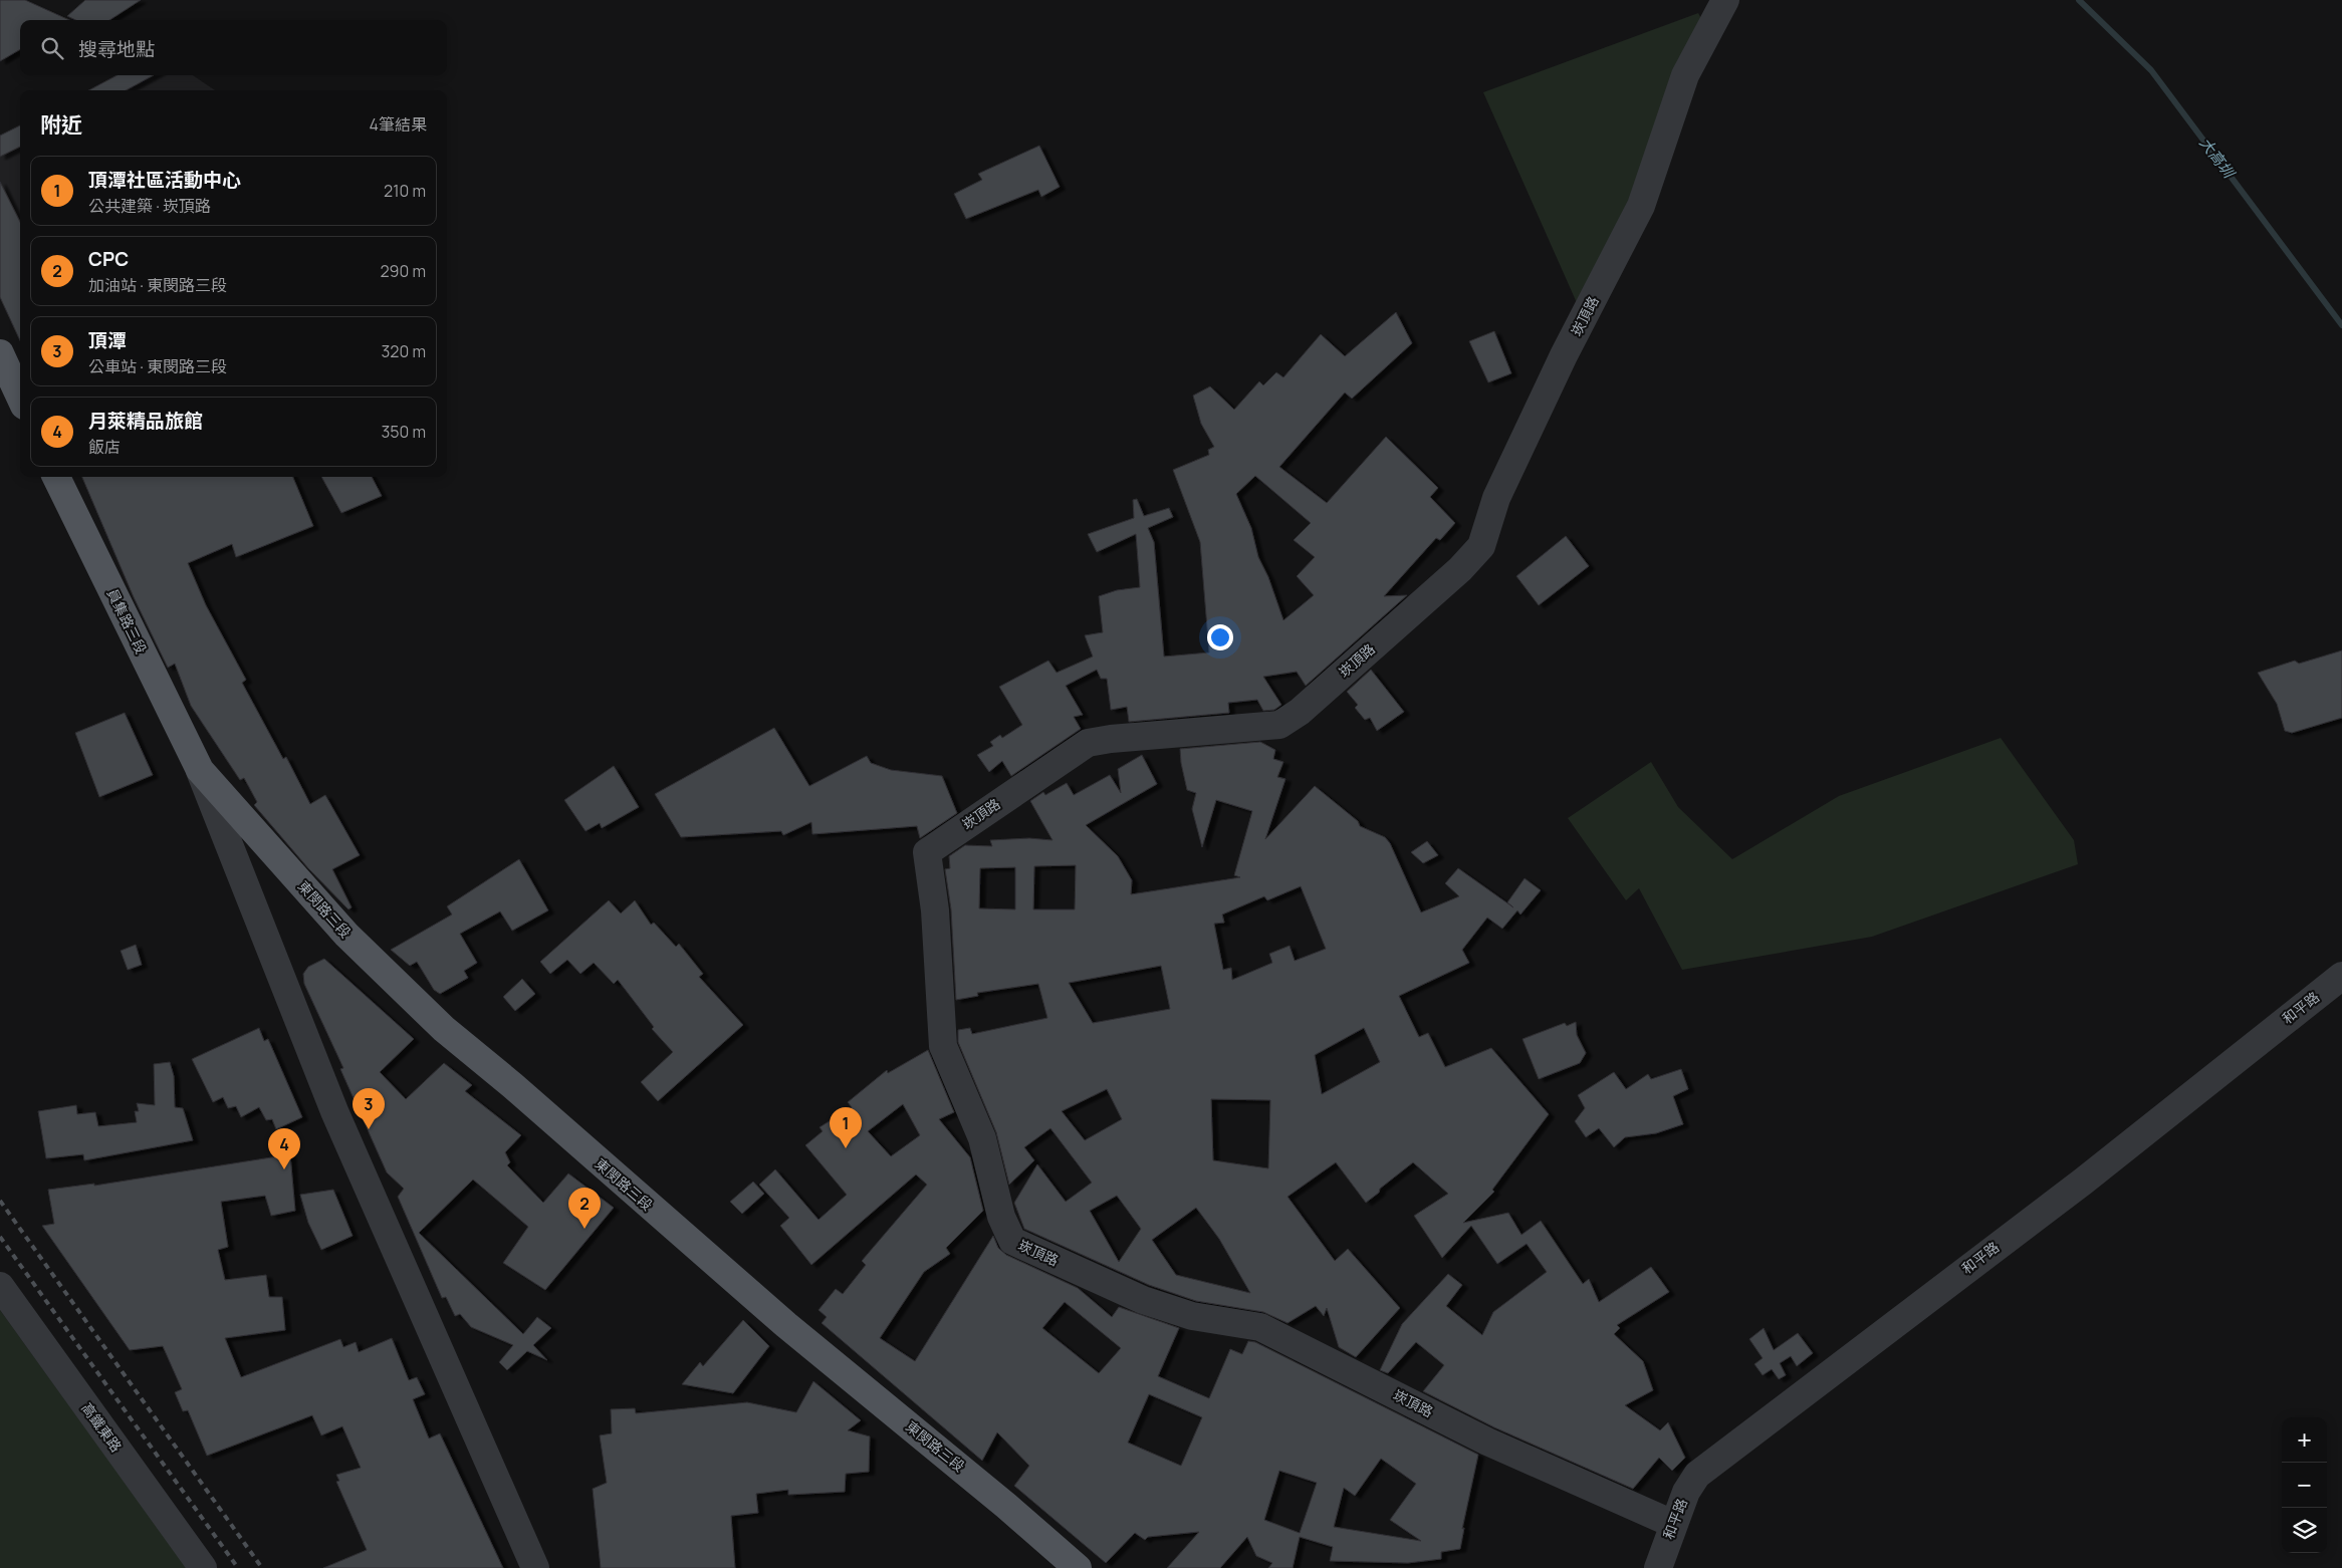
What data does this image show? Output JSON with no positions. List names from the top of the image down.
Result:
{
  "streets": {
    "main road": ["員集路三段", "東閔路三段"],
    "street": ["崁頂路", "和平路", "高鐵東路"]
  },
  "crossings": [
    ["崁頂路", "和平路"],
    ["員集路三段", "東閔路三段"]
  ],
  "water": ["大高圳"],
  "page": {
    "search": "搜尋地點",
    "heading": ["附近", "4筆結果"],
    "list": [
      {
        "mark": "1",
        "name": "頂潭社區活動中心",
        "note": "公共建築 · 崁頂路",
        "value": "210 m"
      },
      {
        "mark": "2",
        "name": "CPC",
        "note": "加油站 · 東閔路三段",
        "value": "290 m"
      },
      {
        "mark": "3",
        "name": "頂潭",
        "note": "公車站 · 東閔路三段",
        "value": "320 m"
      },
      {
        "mark": "4",
        "name": "月萊精品旅館",
        "note": "飯店",
        "value": "350 m"
      }
    ],
    "pins": [
      "3",
      "1",
      "4",
      "2"
    ],
    "map_buttons": ["+", "−"]
  }
}
